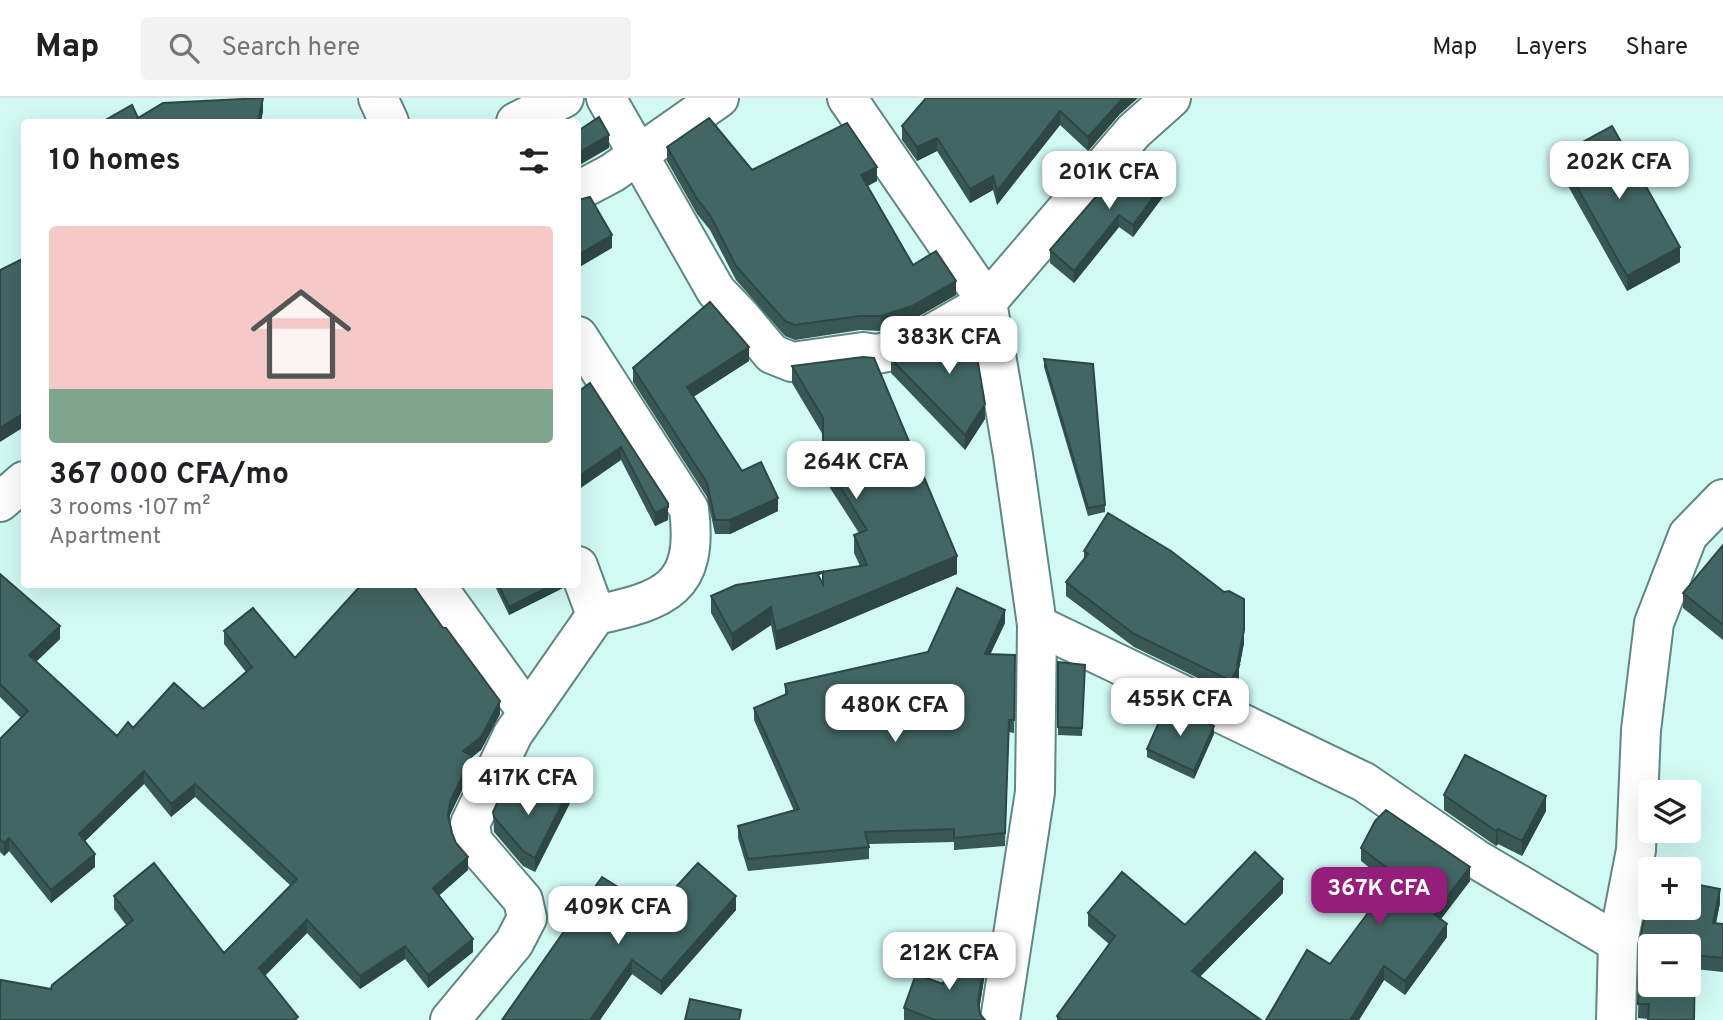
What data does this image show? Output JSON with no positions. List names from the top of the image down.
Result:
{
  "page": {
    "header": "Map",
    "search": "Search here",
    "nav": ["Map", "Layers", "Share"],
    "heading": "10 homes",
    "price": [
      "202K CFA",
      "201K CFA",
      "383K CFA",
      "264K CFA",
      "455K CFA",
      "480K CFA",
      "417K CFA",
      "367K CFA",
      "409K CFA",
      "212K CFA"
    ],
    "list": [
      {
        "name": "367 000 CFA/mo",
        "note": "3 rooms · 107 m² · Apartment"
      }
    ],
    "map_buttons": ["+", "−"]
  }
}
